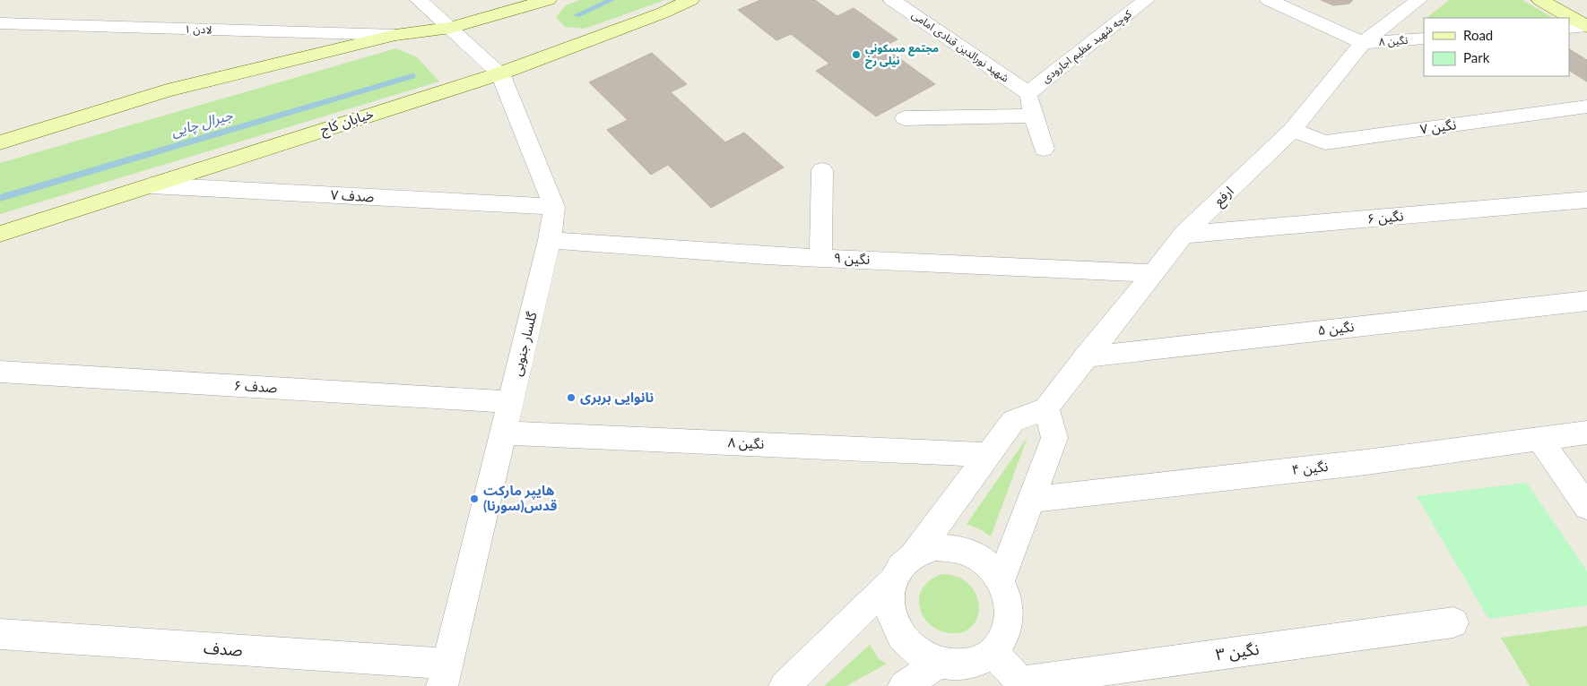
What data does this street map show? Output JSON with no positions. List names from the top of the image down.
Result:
{
  "streets": {
    "main road": ["خیابان کاج"],
    "street": [
      "لادن ۱",
      "نگین ۸",
      "شهید نورالدین قنادی امامی",
      "کوچه شهید عظیم اجارودی",
      "نگین ۷",
      "صدف ۷",
      "ارفع",
      "نگین ۶",
      "نگین ۹",
      "نگین ۵",
      "گلسار جنوبی",
      "صدف ۶",
      "نگین ۴",
      "صدف",
      "نگین ۳"
    ]
  },
  "crossings": [
    ["نگین ۸", "ارفع"],
    ["نگین ۸", "گلسار جنوبی"],
    ["شهید نورالدین قنادی امامی", "کوچه شهید عظیم اجارودی"],
    ["خیابان کاج", "صدف ۷"],
    ["خیابان کاج", "گلسار جنوبی"],
    ["نگین ۷", "ارفع"],
    ["صدف ۷", "گلسار جنوبی"],
    ["ارفع", "نگین ۶"],
    ["ارفع", "نگین ۹"],
    ["ارفع", "نگین ۵"],
    ["نگین ۹", "گلسار جنوبی"],
    ["گلسار جنوبی", "صدف ۶"],
    ["گلسار جنوبی", "صدف"]
  ],
  "water": ["جیرال چایی"],
  "places": ["مجتمع مسکونی نیلی رخ", "نانوایی بربری", "هایپر مارکت قدس(سورنا)"],
  "legend": ["Road", "Park"]
}
